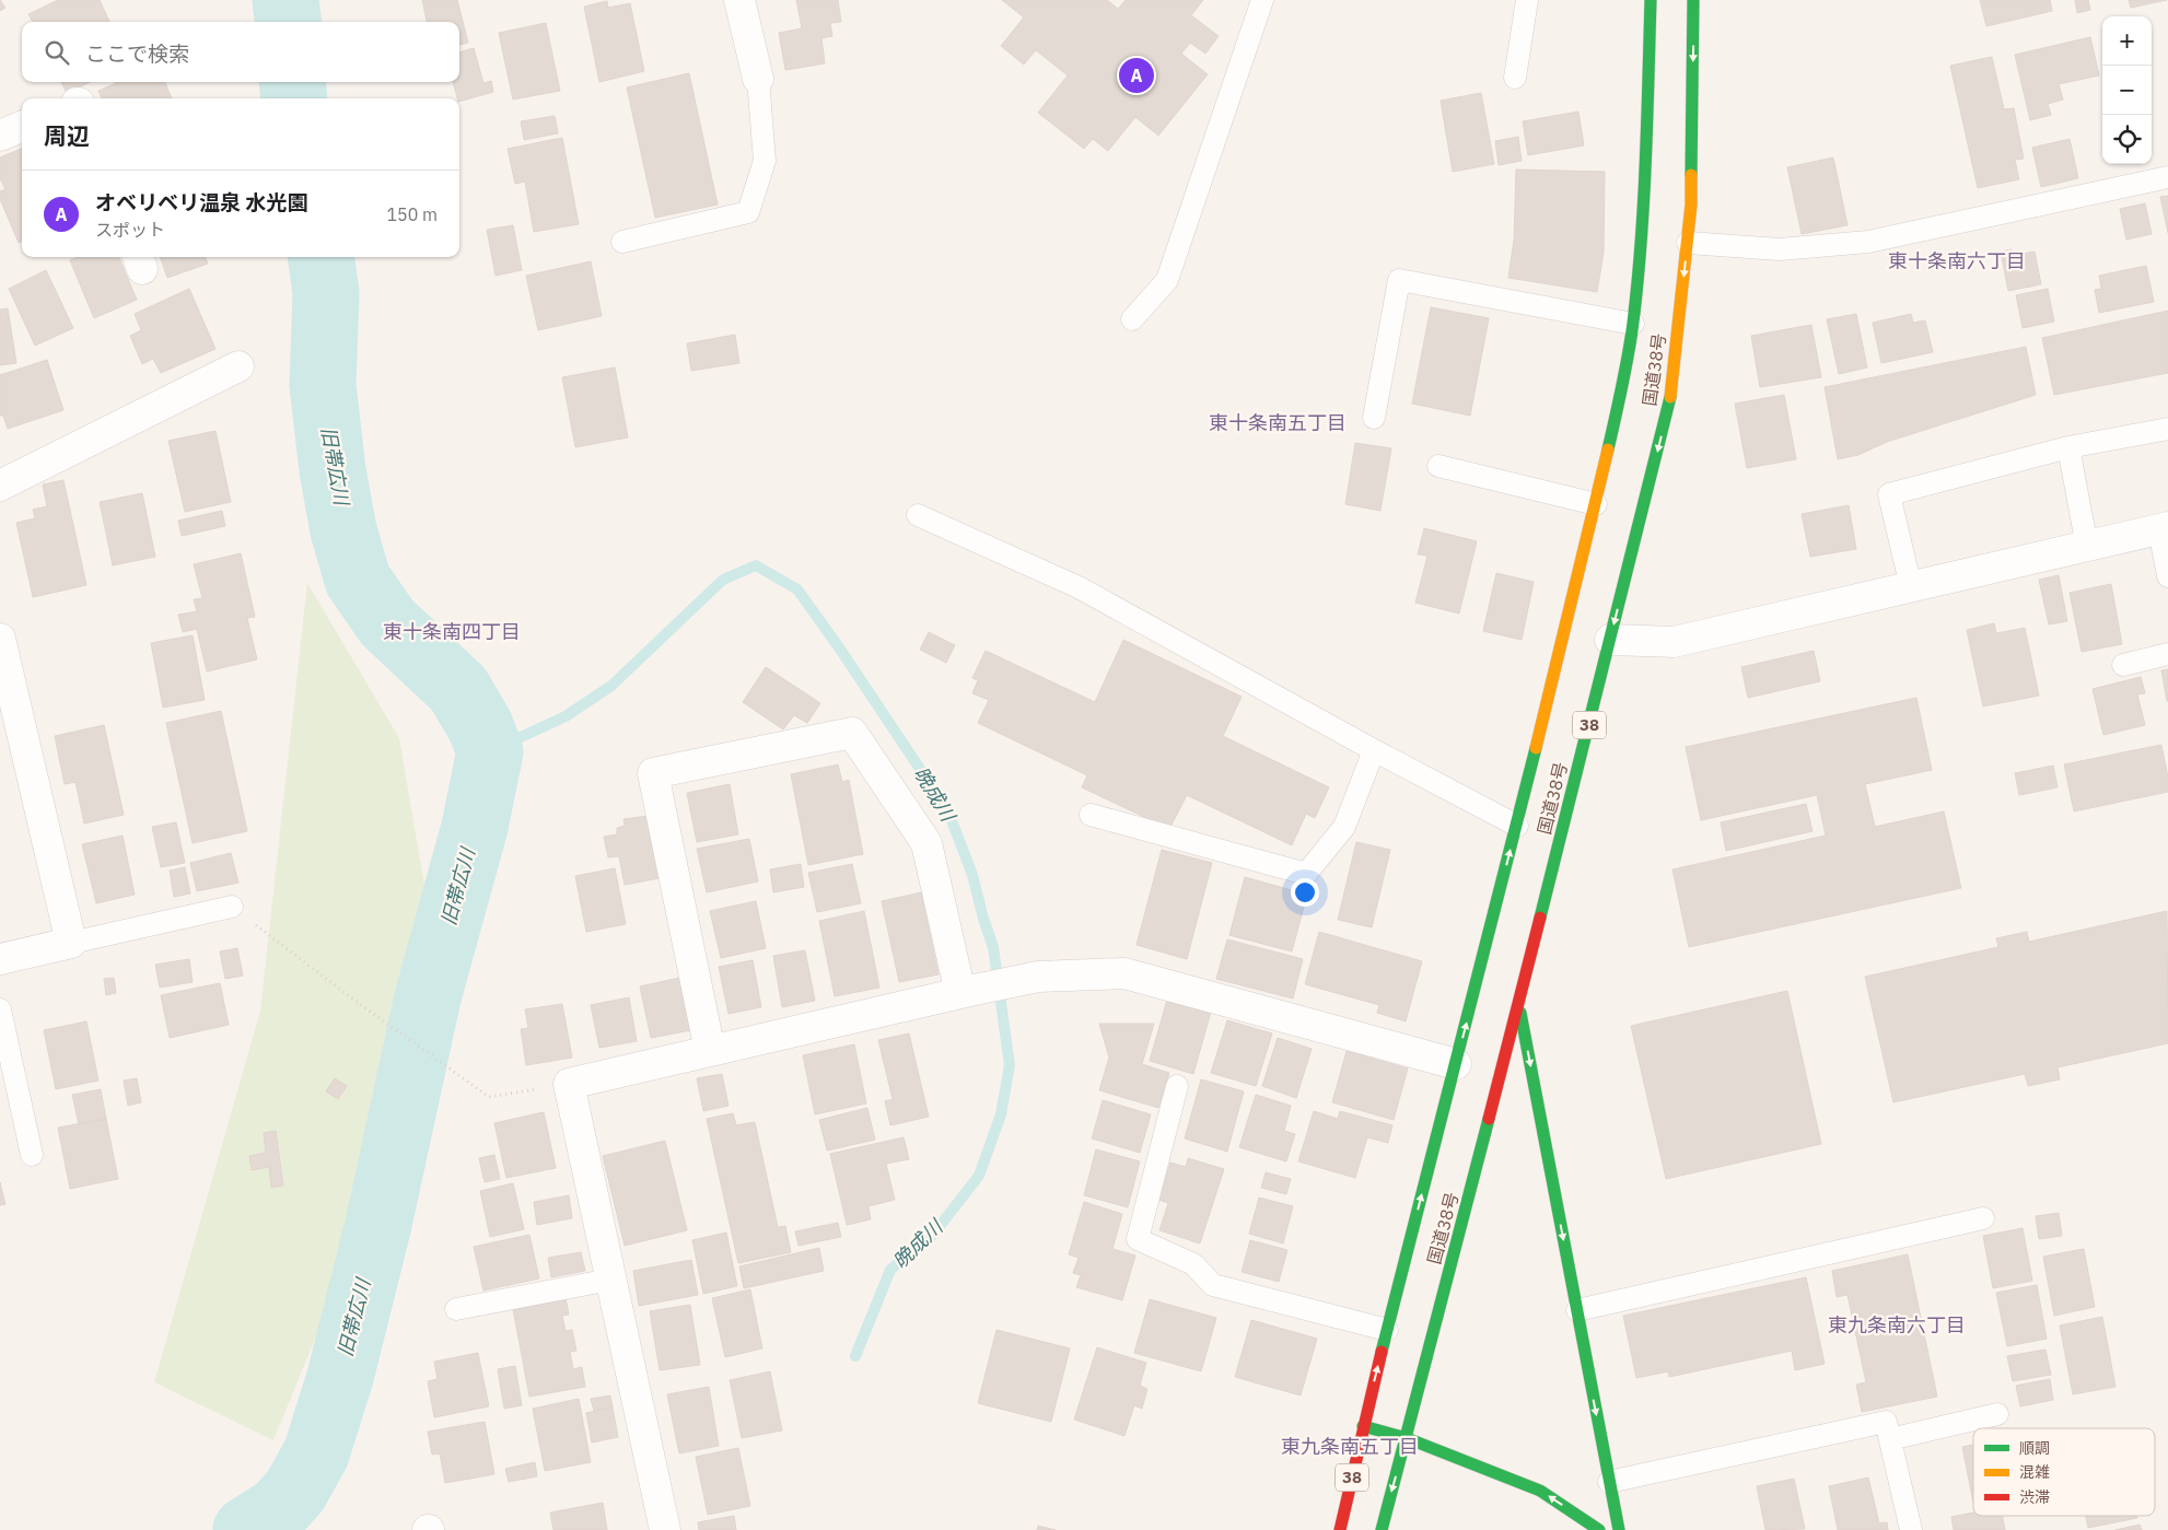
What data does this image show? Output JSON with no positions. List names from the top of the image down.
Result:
{
  "streets": {
    "highway": ["国道38号", "38"]
  },
  "districts": [
    "東十条南六丁目",
    "東十条南五丁目",
    "東十条南四丁目",
    "東九条南六丁目",
    "東九条南五丁目"
  ],
  "water": ["旧帯広川", "晩成川"],
  "legend": ["順調", "混雑", "渋滞"],
  "page": {
    "map_buttons": ["+", "−"],
    "search": "ここで検索",
    "pins": "A",
    "heading": "周辺",
    "list": [
      {
        "mark": "A",
        "name": "オベリベリ温泉 水光園",
        "note": "スポット",
        "value": "150 m"
      }
    ]
  }
}
